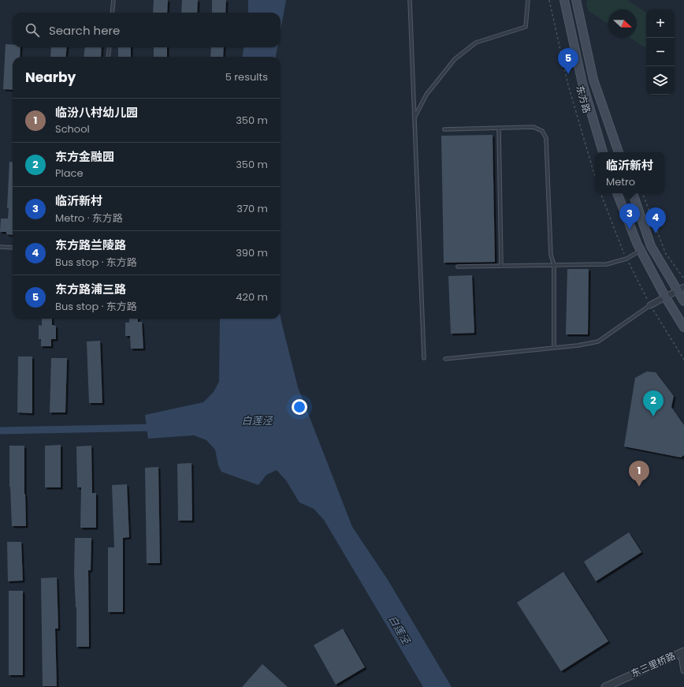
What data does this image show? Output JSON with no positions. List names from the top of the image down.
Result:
{
  "streets": {
    "main road": ["东方路"],
    "street": ["东三里桥路"]
  },
  "water": ["白莲泾"],
  "north": "right",
  "page": {
    "map_buttons": ["+", "−"],
    "search": "Search here",
    "pins": [
      "5",
      "3",
      "4",
      "2",
      "1"
    ],
    "heading": ["Nearby", "5 results"],
    "list": [
      {
        "mark": "1",
        "name": "临汾八村幼儿园",
        "note": "School",
        "value": "350 m"
      },
      {
        "mark": "2",
        "name": "东方金融园",
        "note": "Place",
        "value": "350 m"
      },
      {
        "mark": "3",
        "name": "临沂新村",
        "note": "Metro · 东方路",
        "value": "370 m"
      },
      {
        "mark": "4",
        "name": "东方路兰陵路",
        "note": "Bus stop · 东方路",
        "value": "390 m"
      },
      {
        "mark": "5",
        "name": "东方路浦三路",
        "note": "Bus stop · 东方路",
        "value": "420 m"
      }
    ],
    "popup": ["临沂新村", "Metro"]
  }
}
